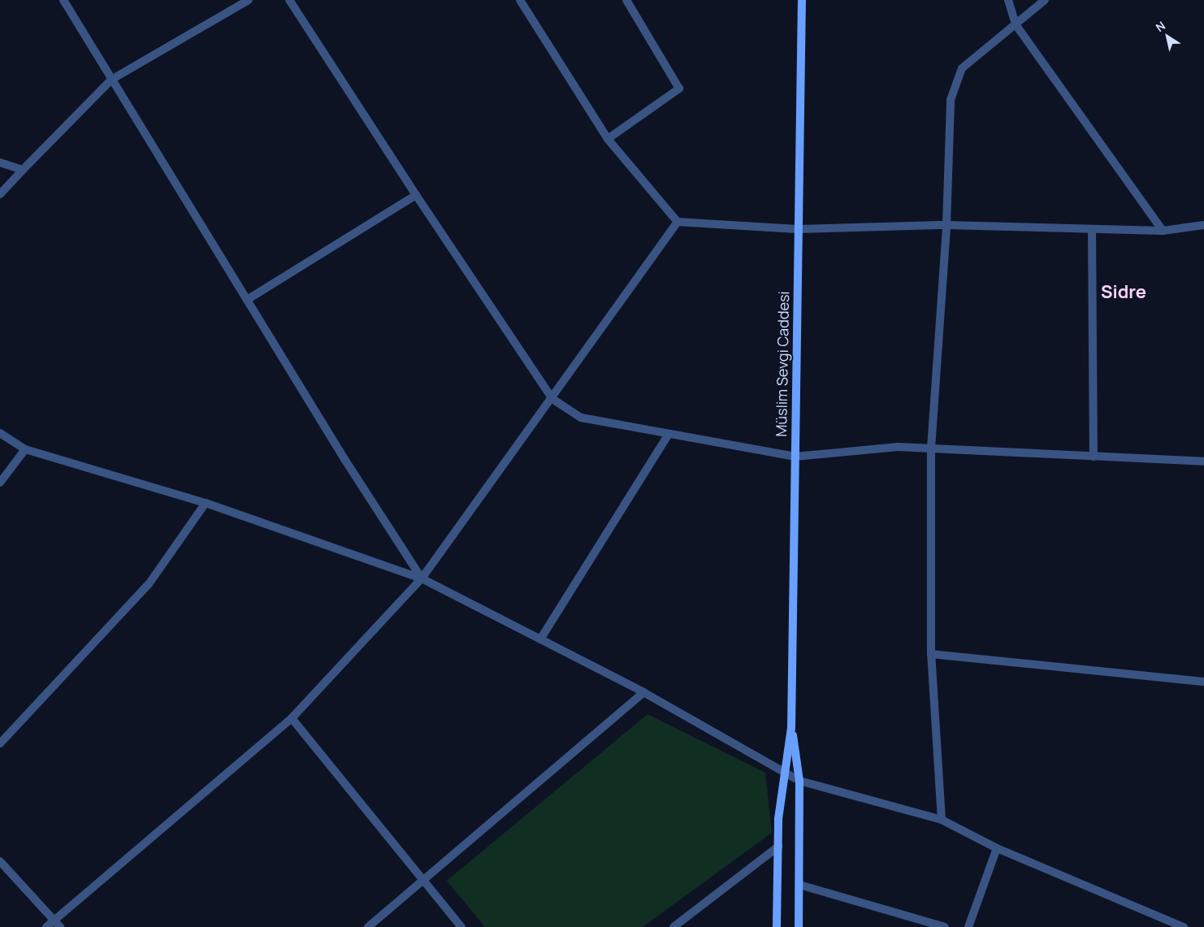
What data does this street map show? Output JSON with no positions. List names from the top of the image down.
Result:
{
  "streets": {
    "main road": ["Müslim Sevgi Caddesi"]
  },
  "districts": ["Sidre"],
  "north": "top left"
}
